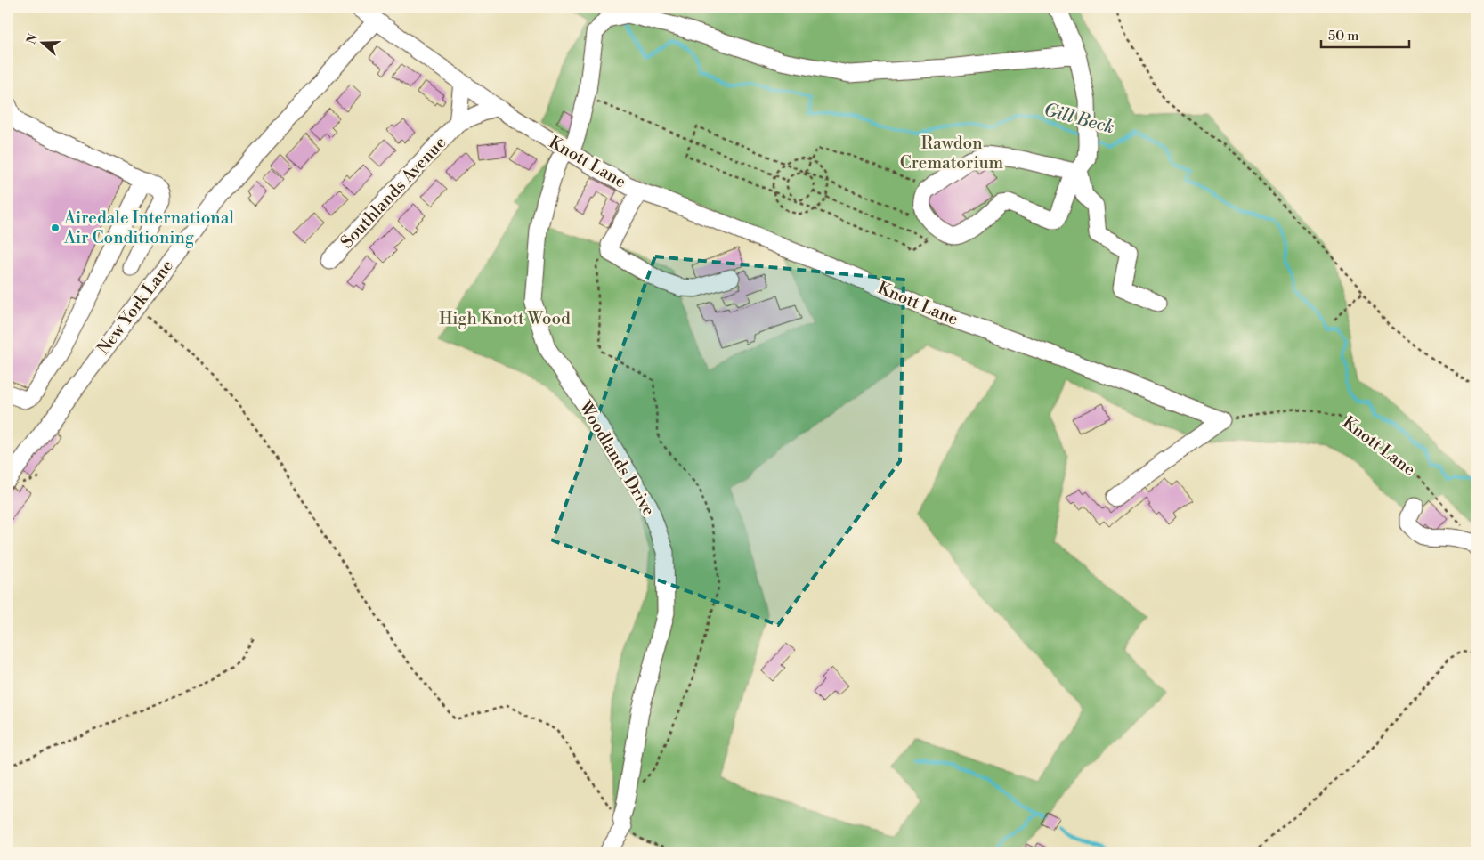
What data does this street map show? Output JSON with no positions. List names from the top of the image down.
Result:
{
  "streets": {
    "street": [
      "Knott Lane",
      "Southlands Avenue",
      "New York Lane",
      "Woodlands Drive"
    ]
  },
  "crossings": [
    ["Knott Lane", "Southlands Avenue"],
    ["Knott Lane", "New York Lane"],
    ["Knott Lane", "Woodlands Drive"]
  ],
  "water": ["Gill Beck"],
  "parks": ["Rawdon Crematorium", "High Knott Wood"],
  "places": ["Airedale International Air Conditioning"],
  "scale_bar": "50 m",
  "north": "left"
}
